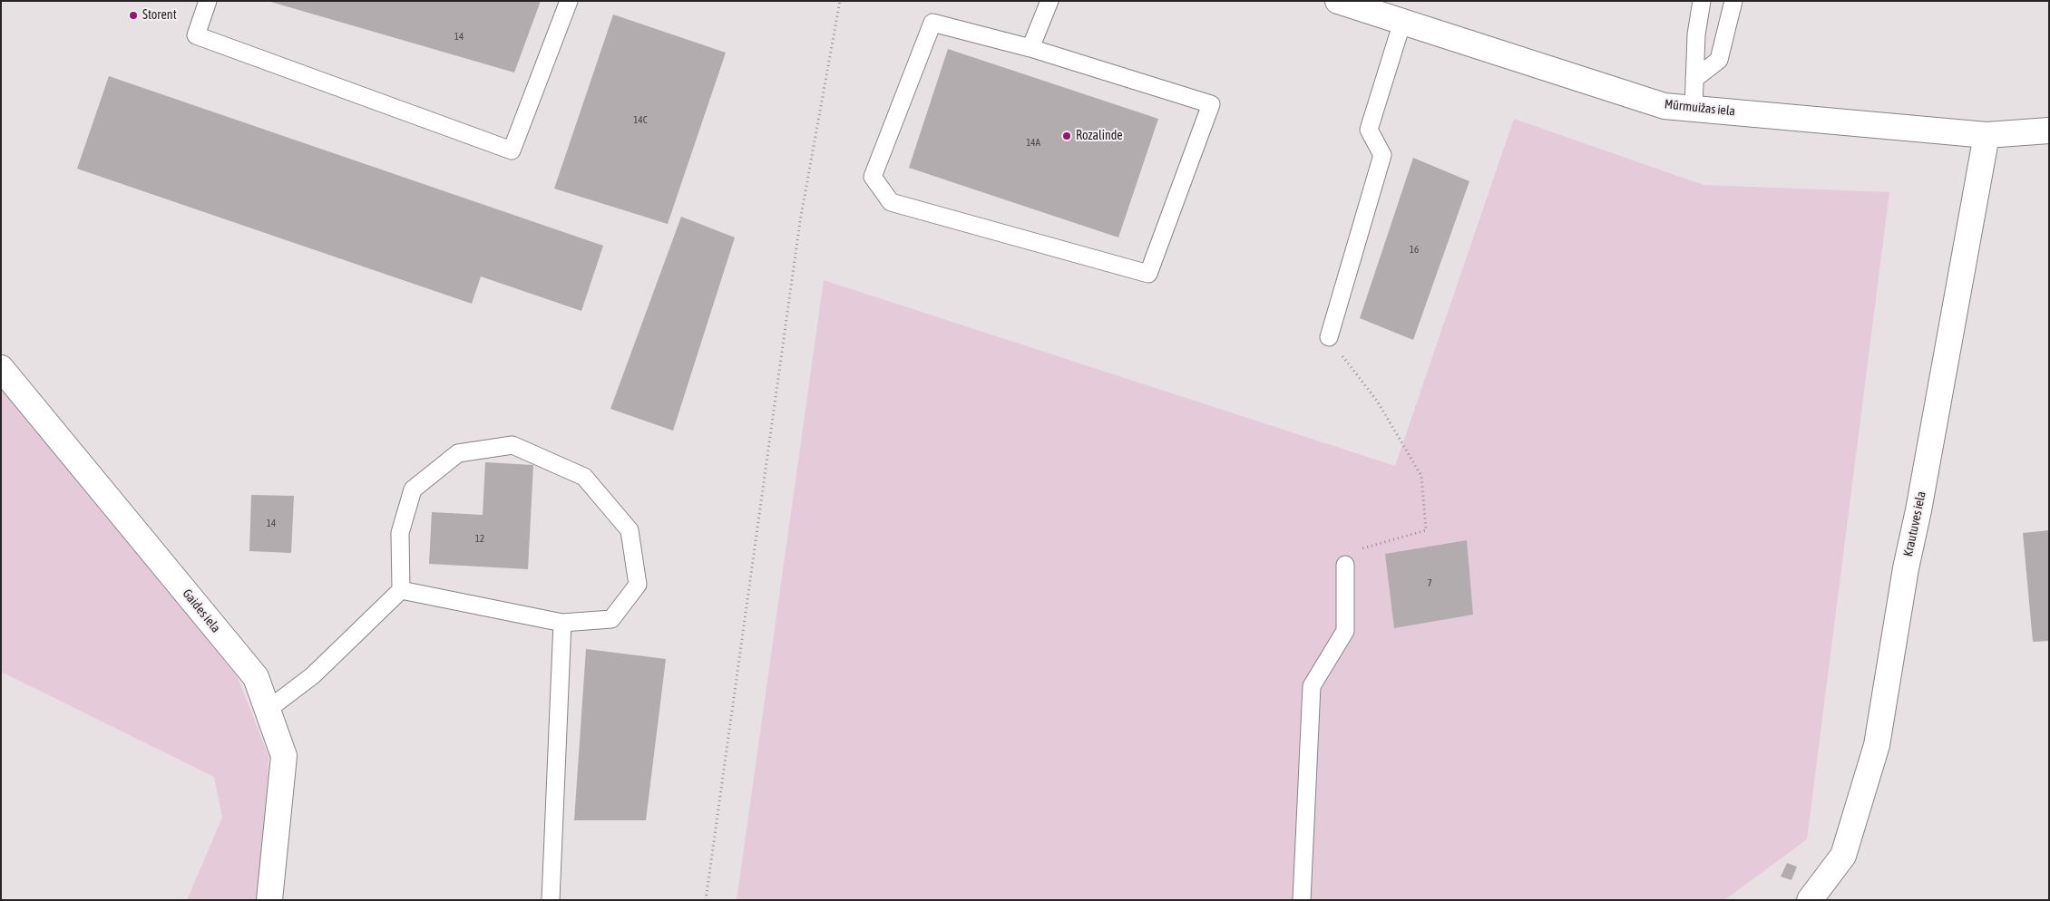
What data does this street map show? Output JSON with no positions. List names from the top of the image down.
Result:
{
  "streets": {
    "street": ["Mūrmuižas iela", "Krautuves iela", "Gaides iela"]
  },
  "crossings": [
    ["Mūrmuižas iela", "Krautuves iela"]
  ],
  "places": ["Storent", "Rozalinde"],
  "house_numbers": [
    "14",
    "14C",
    "14A",
    "16",
    "14",
    "12",
    "7"
  ]
}
